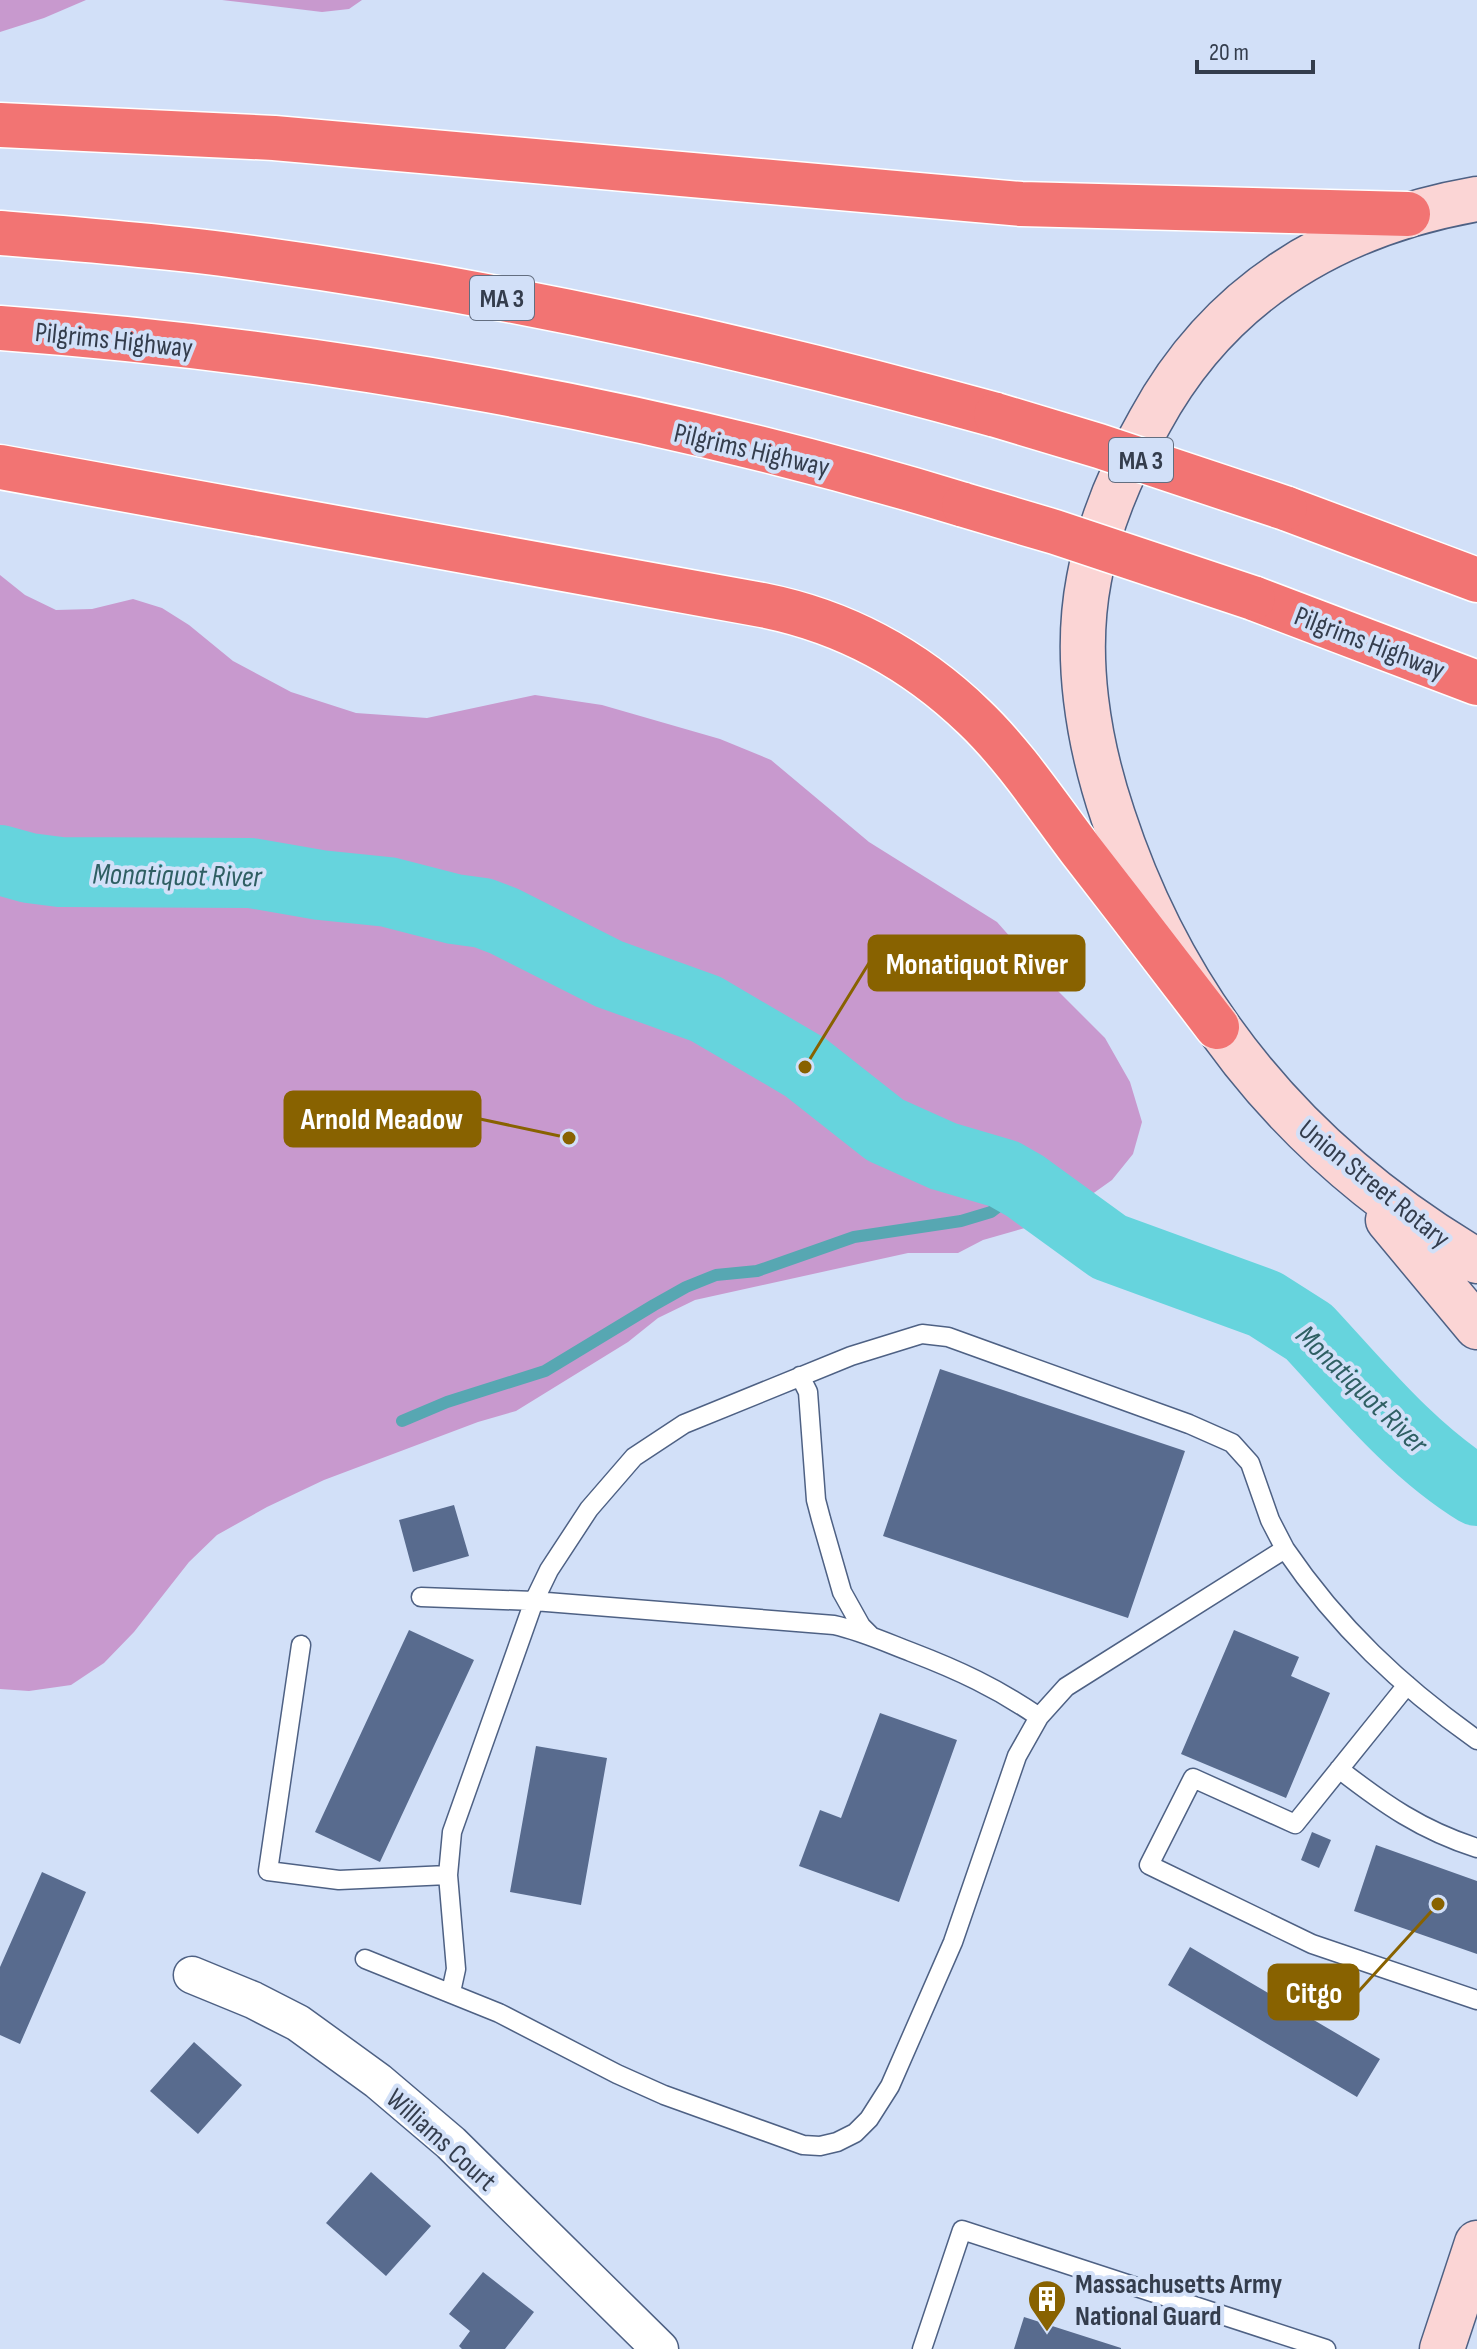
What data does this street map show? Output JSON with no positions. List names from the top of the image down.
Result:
{
  "streets": {
    "highway": ["MA 3", "Pilgrims Highway"],
    "main road": ["Union Street Rotary"],
    "street": ["Williams Court"]
  },
  "water": ["Monatiquot River"],
  "places": {
    "other": ["Monatiquot River", "Arnold Meadow", "Citgo"],
    "building": ["Massachusetts Army National Guard"]
  },
  "scale_bar": "20 m"
}
